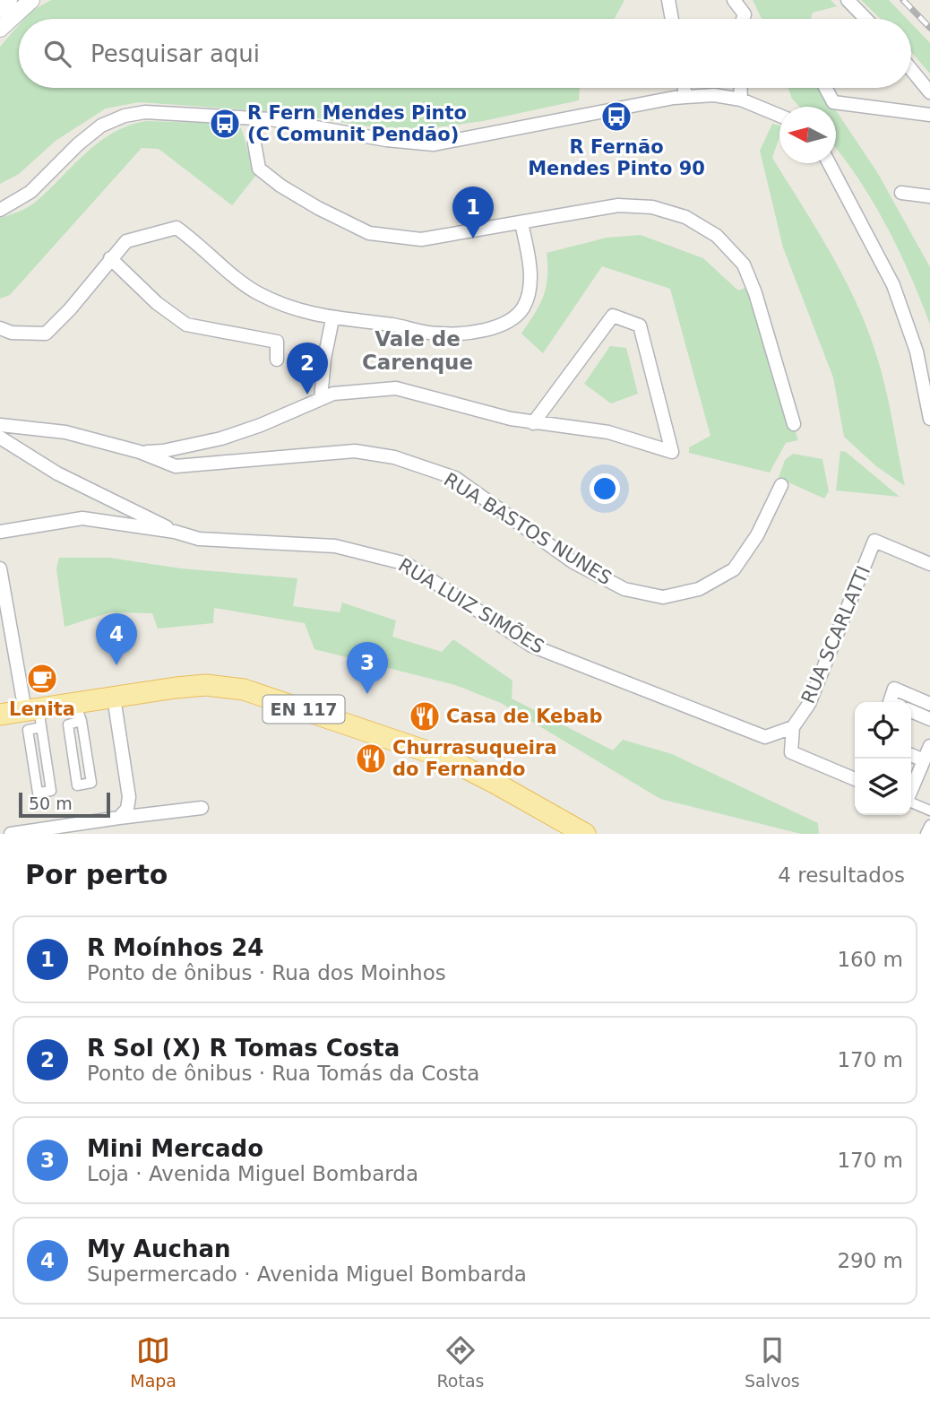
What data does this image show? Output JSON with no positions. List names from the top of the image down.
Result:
{
  "streets": {
    "main road": ["EN 117"],
    "street": ["RUA BASTOS NUNES", "RUA LUIZ SIMÕES", "RUA SCARLATTI"]
  },
  "crossings": [
    ["RUA LUIZ SIMÕES", "RUA SCARLATTI"]
  ],
  "districts": ["Vale de Carenque"],
  "places": {
    "bus stop": ["R Fernão Mendes Pinto 90", "R Fern Mendes Pinto (C Comunit Pendão)"],
    "cafe": ["Lenita"],
    "restaurant": ["Casa de Kebab", "Churrasuqueira do Fernando"]
  },
  "scale_bar": "50 m",
  "north": "left",
  "page": {
    "search": "Pesquisar aqui",
    "pins": [
      "1",
      "2",
      "4",
      "3"
    ],
    "scale": "50 m",
    "heading": ["Por perto", "4 resultados"],
    "list": [
      {
        "mark": "1",
        "name": "R Moínhos 24",
        "note": "Ponto de ônibus · Rua dos Moinhos",
        "value": "160 m"
      },
      {
        "mark": "2",
        "name": "R Sol (X) R Tomas Costa",
        "note": "Ponto de ônibus · Rua Tomás da Costa",
        "value": "170 m"
      },
      {
        "mark": "3",
        "name": "Mini Mercado",
        "note": "Loja · Avenida Miguel Bombarda",
        "value": "170 m"
      },
      {
        "mark": "4",
        "name": "My Auchan",
        "note": "Supermercado · Avenida Miguel Bombarda",
        "value": "290 m"
      }
    ],
    "nav": ["Mapa", "Rotas", "Salvos"]
  }
}
